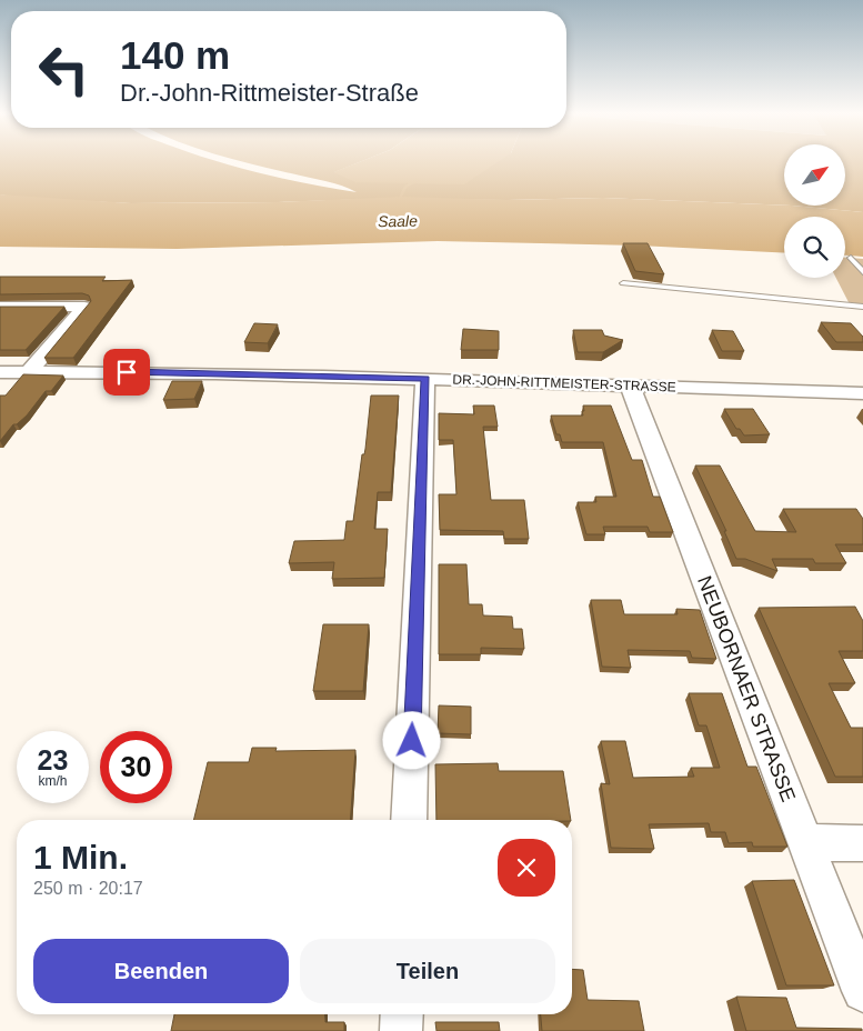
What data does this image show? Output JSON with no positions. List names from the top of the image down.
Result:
{
  "streets": {
    "street": ["DR.-JOHN-RITTMEISTER-STRASSE", "NEUBORNAER STRASSE"]
  },
  "crossings": [
    ["DR.-JOHN-RITTMEISTER-STRASSE", "NEUBORNAER STRASSE"]
  ],
  "water": ["Saale"],
  "north": "top right",
  "page": {
    "turn": ["140 m", "Dr.-John-Rittmeister-Straße"],
    "speed": "23 km/h",
    "limit": "30",
    "heading": ["1 Min.", "250 m · 20:17"],
    "buttons": ["Beenden", "Teilen"]
  }
}
